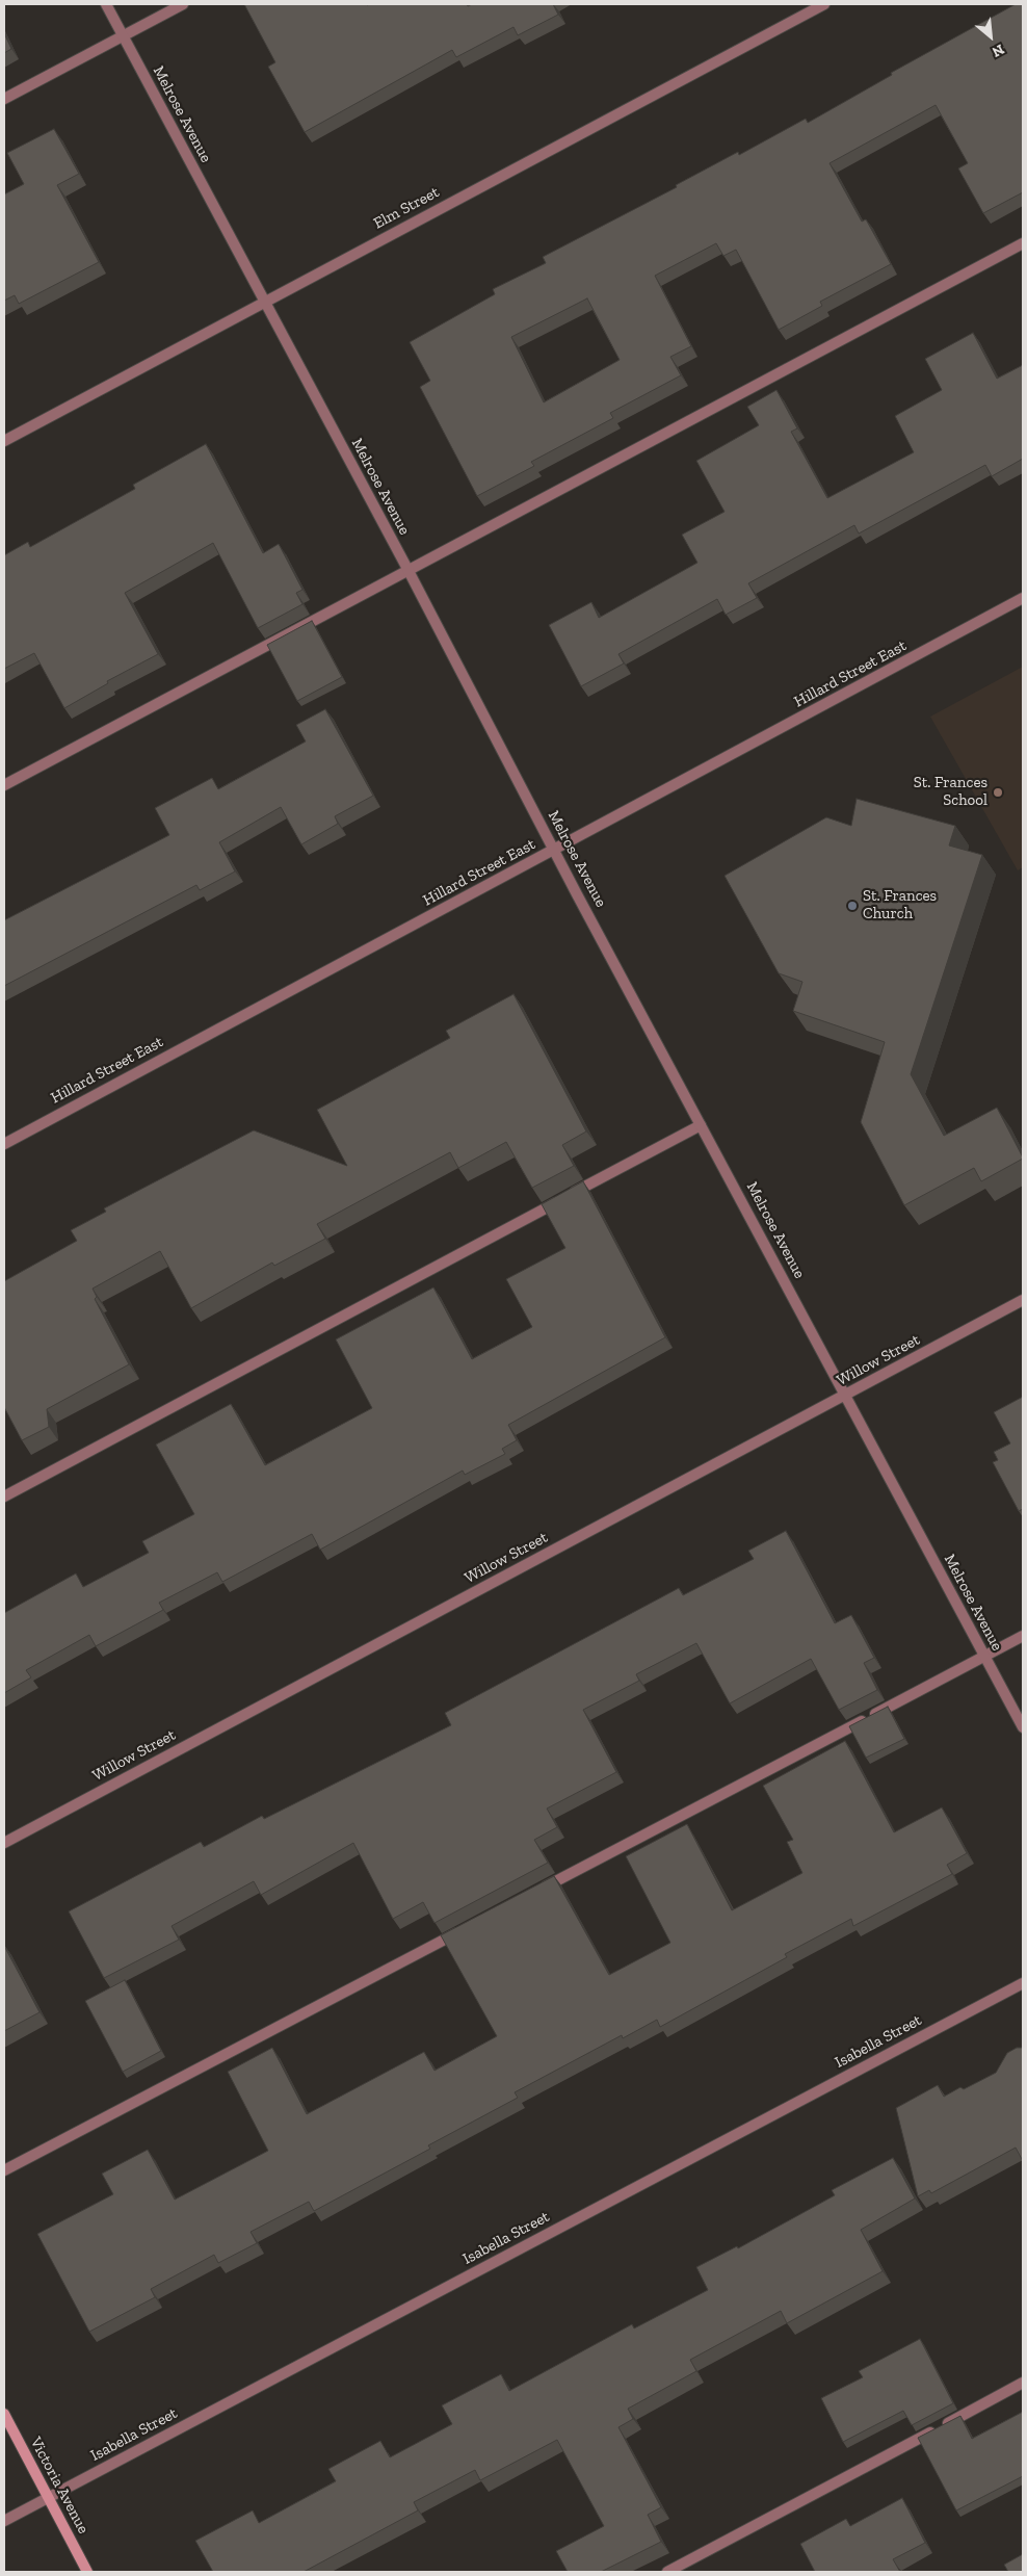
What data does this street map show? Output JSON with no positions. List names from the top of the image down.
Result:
{
  "streets": {
    "street": [
      "Melrose Avenue",
      "Elm Street",
      "Hillard Street East",
      "Willow Street",
      "Isabella Street",
      "Victoria Avenue"
    ]
  },
  "crossings": [
    ["Melrose Avenue", "Elm Street"],
    ["Melrose Avenue", "Hillard Street East"],
    ["Melrose Avenue", "Willow Street"],
    ["Isabella Street", "Victoria Avenue"]
  ],
  "places": ["St. Frances School", "St. Frances Church"],
  "north": "bottom right"
}
